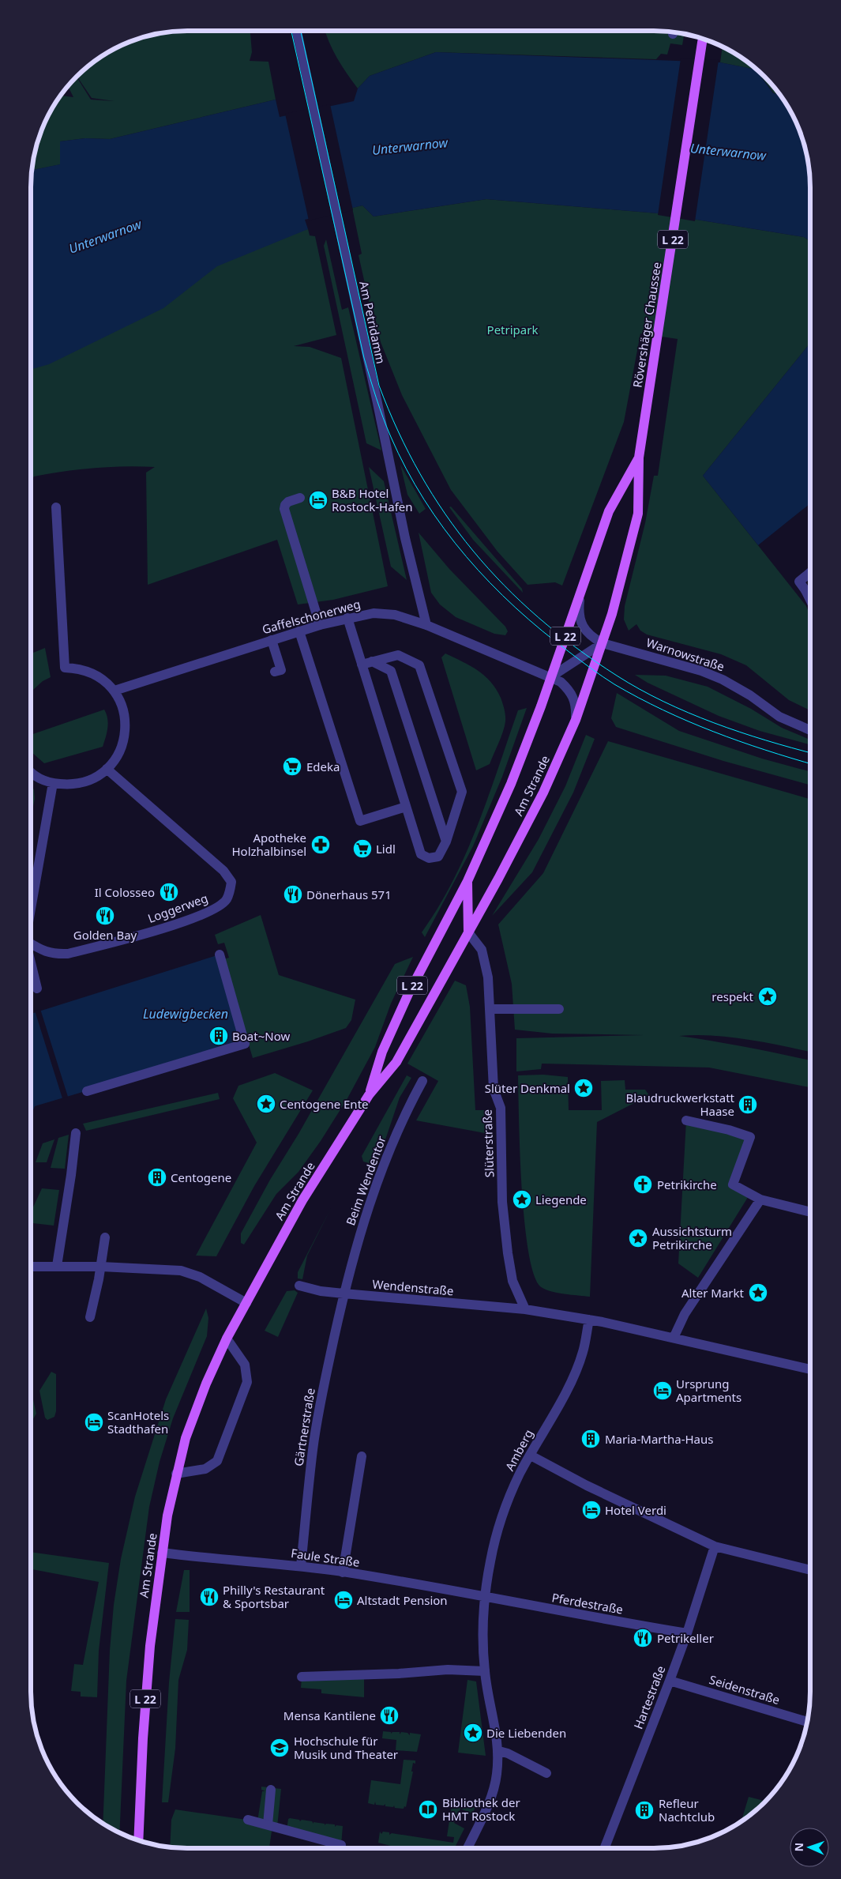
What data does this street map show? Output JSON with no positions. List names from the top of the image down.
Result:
{
  "streets": {
    "main road": ["L 22", "Rövershäger Chaussee", "Am Strande"],
    "street": [
      "Am Petridamm",
      "Gaffelschonerweg",
      "Warnowstraße",
      "Loggerweg",
      "Slüterstraße",
      "Beim Wendentor",
      "Wendenstraße",
      "Gärtnerstraße",
      "Amberg",
      "Faule Straße",
      "Pferdestraße",
      "Seidenstraße",
      "Hartestraße"
    ]
  },
  "crossings": [
    ["Am Petridamm", "Gaffelschonerweg"],
    ["Rövershäger Chaussee", "Warnowstraße"],
    ["Rövershäger Chaussee", "Am Strande"],
    ["Gaffelschonerweg", "Am Strande"],
    ["Warnowstraße", "Am Strande"],
    ["Am Strande", "Slüterstraße"],
    ["Am Strande", "Faule Straße"],
    ["Slüterstraße", "Wendenstraße"],
    ["Beim Wendentor", "Wendenstraße"],
    ["Beim Wendentor", "Gärtnerstraße"],
    ["Wendenstraße", "Gärtnerstraße"],
    ["Gärtnerstraße", "Faule Straße"],
    ["Amberg", "Faule Straße"],
    ["Amberg", "Pferdestraße"],
    ["Faule Straße", "Pferdestraße"],
    ["Pferdestraße", "Hartestraße"],
    ["Seidenstraße", "Hartestraße"]
  ],
  "water": ["Unterwarnow", "Ludewigbecken"],
  "parks": ["Petripark"],
  "places": {
    "hotel": [
      "B&B Hotel Rostock-Hafen",
      "Ursprung Apartments",
      "ScanHotels Stadthafen",
      "Hotel Verdi",
      "Altstadt Pension"
    ],
    "supermarket": ["Edeka", "Lidl"],
    "pharmacy": ["Apotheke Holzhalbinsel"],
    "restaurant": [
      "Il Colosseo",
      "Dönerhaus 571",
      "Golden Bay",
      "Philly's Restaurant & Sportsbar",
      "Petrikeller",
      "Mensa Kantilene"
    ],
    "place": [
      "respekt",
      "Slüter Denkmal",
      "Centogene Ente",
      "Liegende",
      "Aussichtsturm Petrikirche",
      "Alter Markt",
      "Die Liebenden"
    ],
    "building": [
      "Boat~Now",
      "Blaudruckwerkstatt Haase",
      "Centogene",
      "Maria-Martha-Haus",
      "Refleur Nachtclub"
    ],
    "church": ["Petrikirche"],
    "school or university": ["Hochschule für Musik und Theater"],
    "library": ["Bibliothek der HMT Rostock"]
  },
  "north": "left"
}
